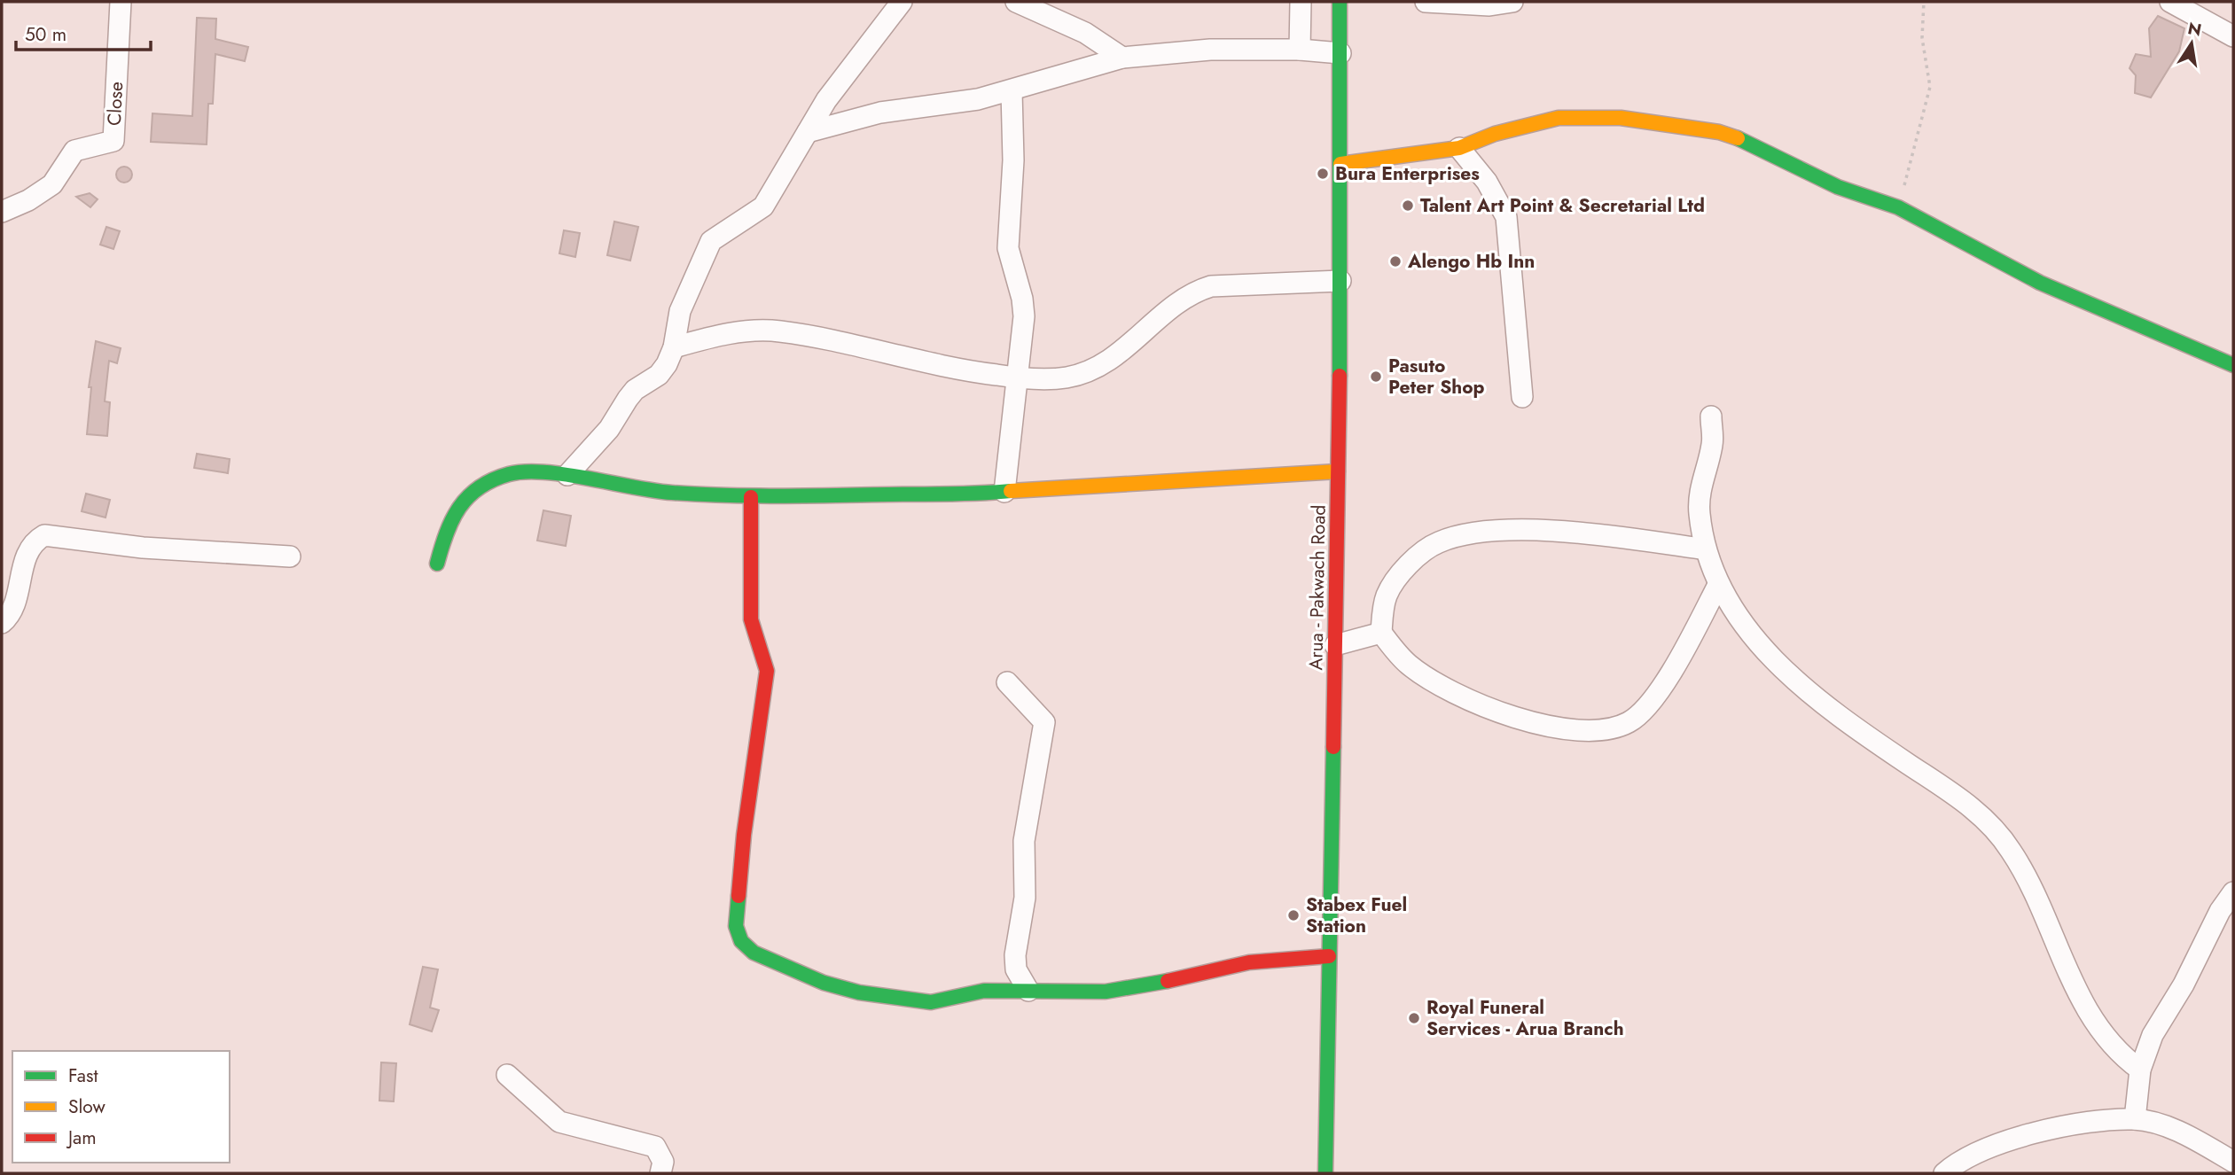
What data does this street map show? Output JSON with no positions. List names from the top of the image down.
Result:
{
  "streets": {
    "street": ["Close", "Arua - Pakwach Road"]
  },
  "places": [
    "Bura Enterprises",
    "Talent Art Point & Secretarial Ltd",
    "Alengo Hb Inn",
    "Pasuto Peter Shop",
    "Stabex Fuel Station",
    "Royal Funeral Services - Arua Branch"
  ],
  "legend": ["Fast", "Slow", "Jam"],
  "scale_bar": "50 m",
  "north": "top"
}
